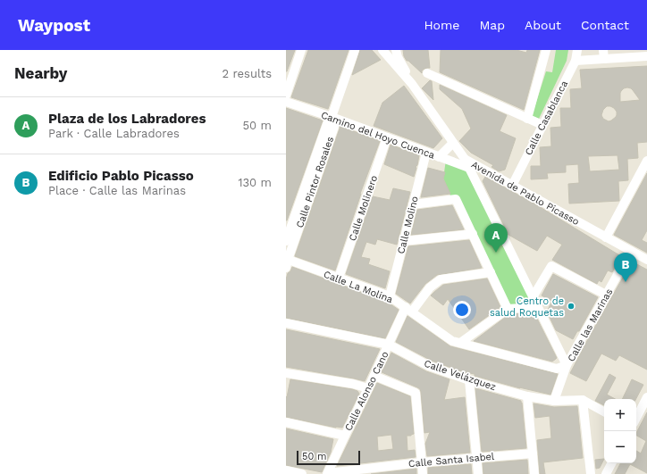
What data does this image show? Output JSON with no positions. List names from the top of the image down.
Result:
{
  "streets": {
    "street": [
      "Calle Casablanca",
      "Camino del Hoyo Cuenca",
      "Calle Pintor Rosales",
      "Avenida de Pablo Picasso",
      "Calle Molinero",
      "Calle Molino",
      "Calle La Molina",
      "Calle las Marinas",
      "Calle Velázquez",
      "Calle Alonso Cano",
      "Calle Santa Isabel"
    ]
  },
  "crossings": [
    ["Calle Casablanca", "Avenida de Pablo Picasso"],
    ["Camino del Hoyo Cuenca", "Calle Pintor Rosales"],
    ["Camino del Hoyo Cuenca", "Calle Molinero"],
    ["Camino del Hoyo Cuenca", "Calle Molino"],
    ["Calle Pintor Rosales", "Calle La Molina"],
    ["Avenida de Pablo Picasso", "Calle las Marinas"],
    ["Calle Molinero", "Calle La Molina"],
    ["Calle Molino", "Calle La Molina"],
    ["Calle La Molina", "Calle las Marinas"],
    ["Calle La Molina", "Calle Alonso Cano"],
    ["Calle las Marinas", "Calle Velázquez"],
    ["Calle Velázquez", "Calle Alonso Cano"],
    ["Calle Alonso Cano", "Calle Santa Isabel"]
  ],
  "places": ["Centro de salud Roquetas"],
  "scale_bar": "50 m",
  "page": {
    "header": "Waypost",
    "nav": [
      "Home",
      "Map",
      "About",
      "Contact"
    ],
    "heading": ["Nearby", "2 results"],
    "list": [
      {
        "mark": "A",
        "name": "Plaza de los Labradores",
        "note": "Park · Calle Labradores",
        "value": "50 m"
      },
      {
        "mark": "B",
        "name": "Edificio Pablo Picasso",
        "note": "Place · Calle las Marinas",
        "value": "130 m"
      }
    ],
    "pins": ["A", "B"],
    "map_buttons": ["+", "−"],
    "scale": "50 m"
  }
}
